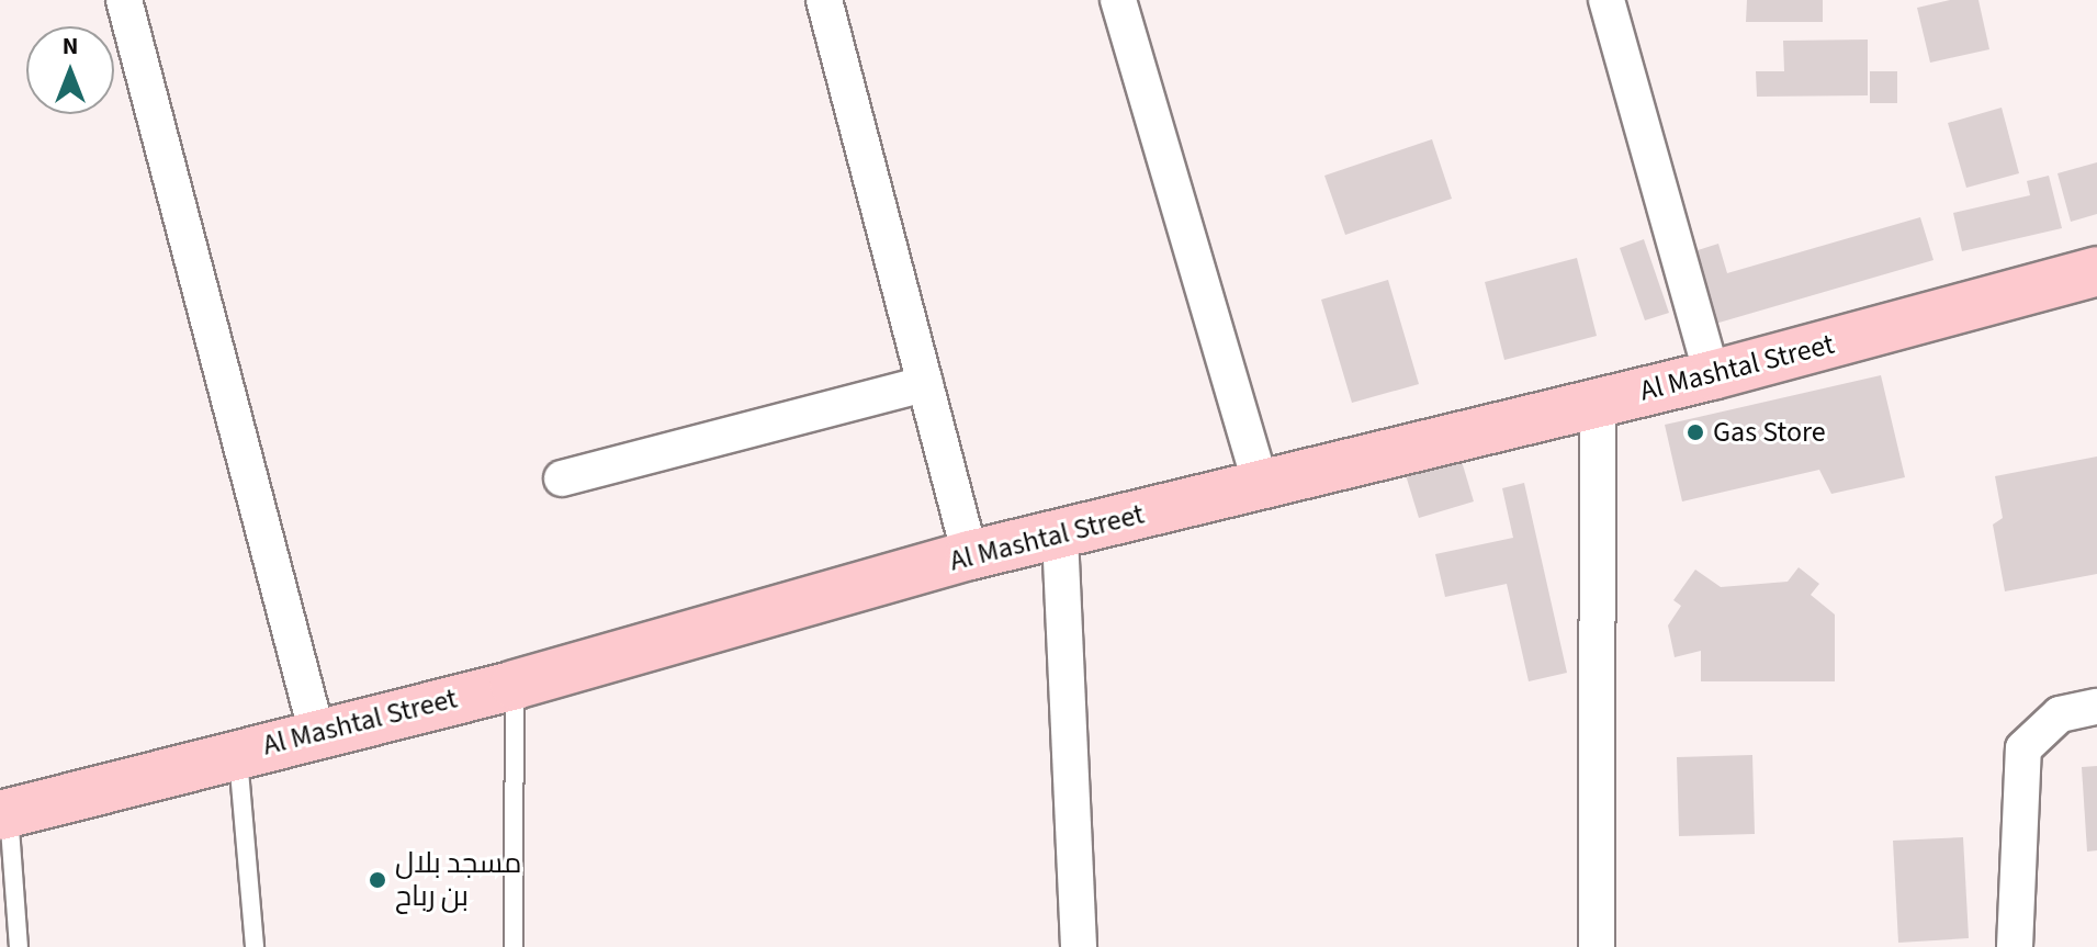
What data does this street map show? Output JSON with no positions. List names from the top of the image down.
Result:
{
  "streets": {
    "main road": ["Al Mashtal Street"]
  },
  "places": ["Gas Store", "مسجد بلال بن رباح"],
  "north": "top"
}
